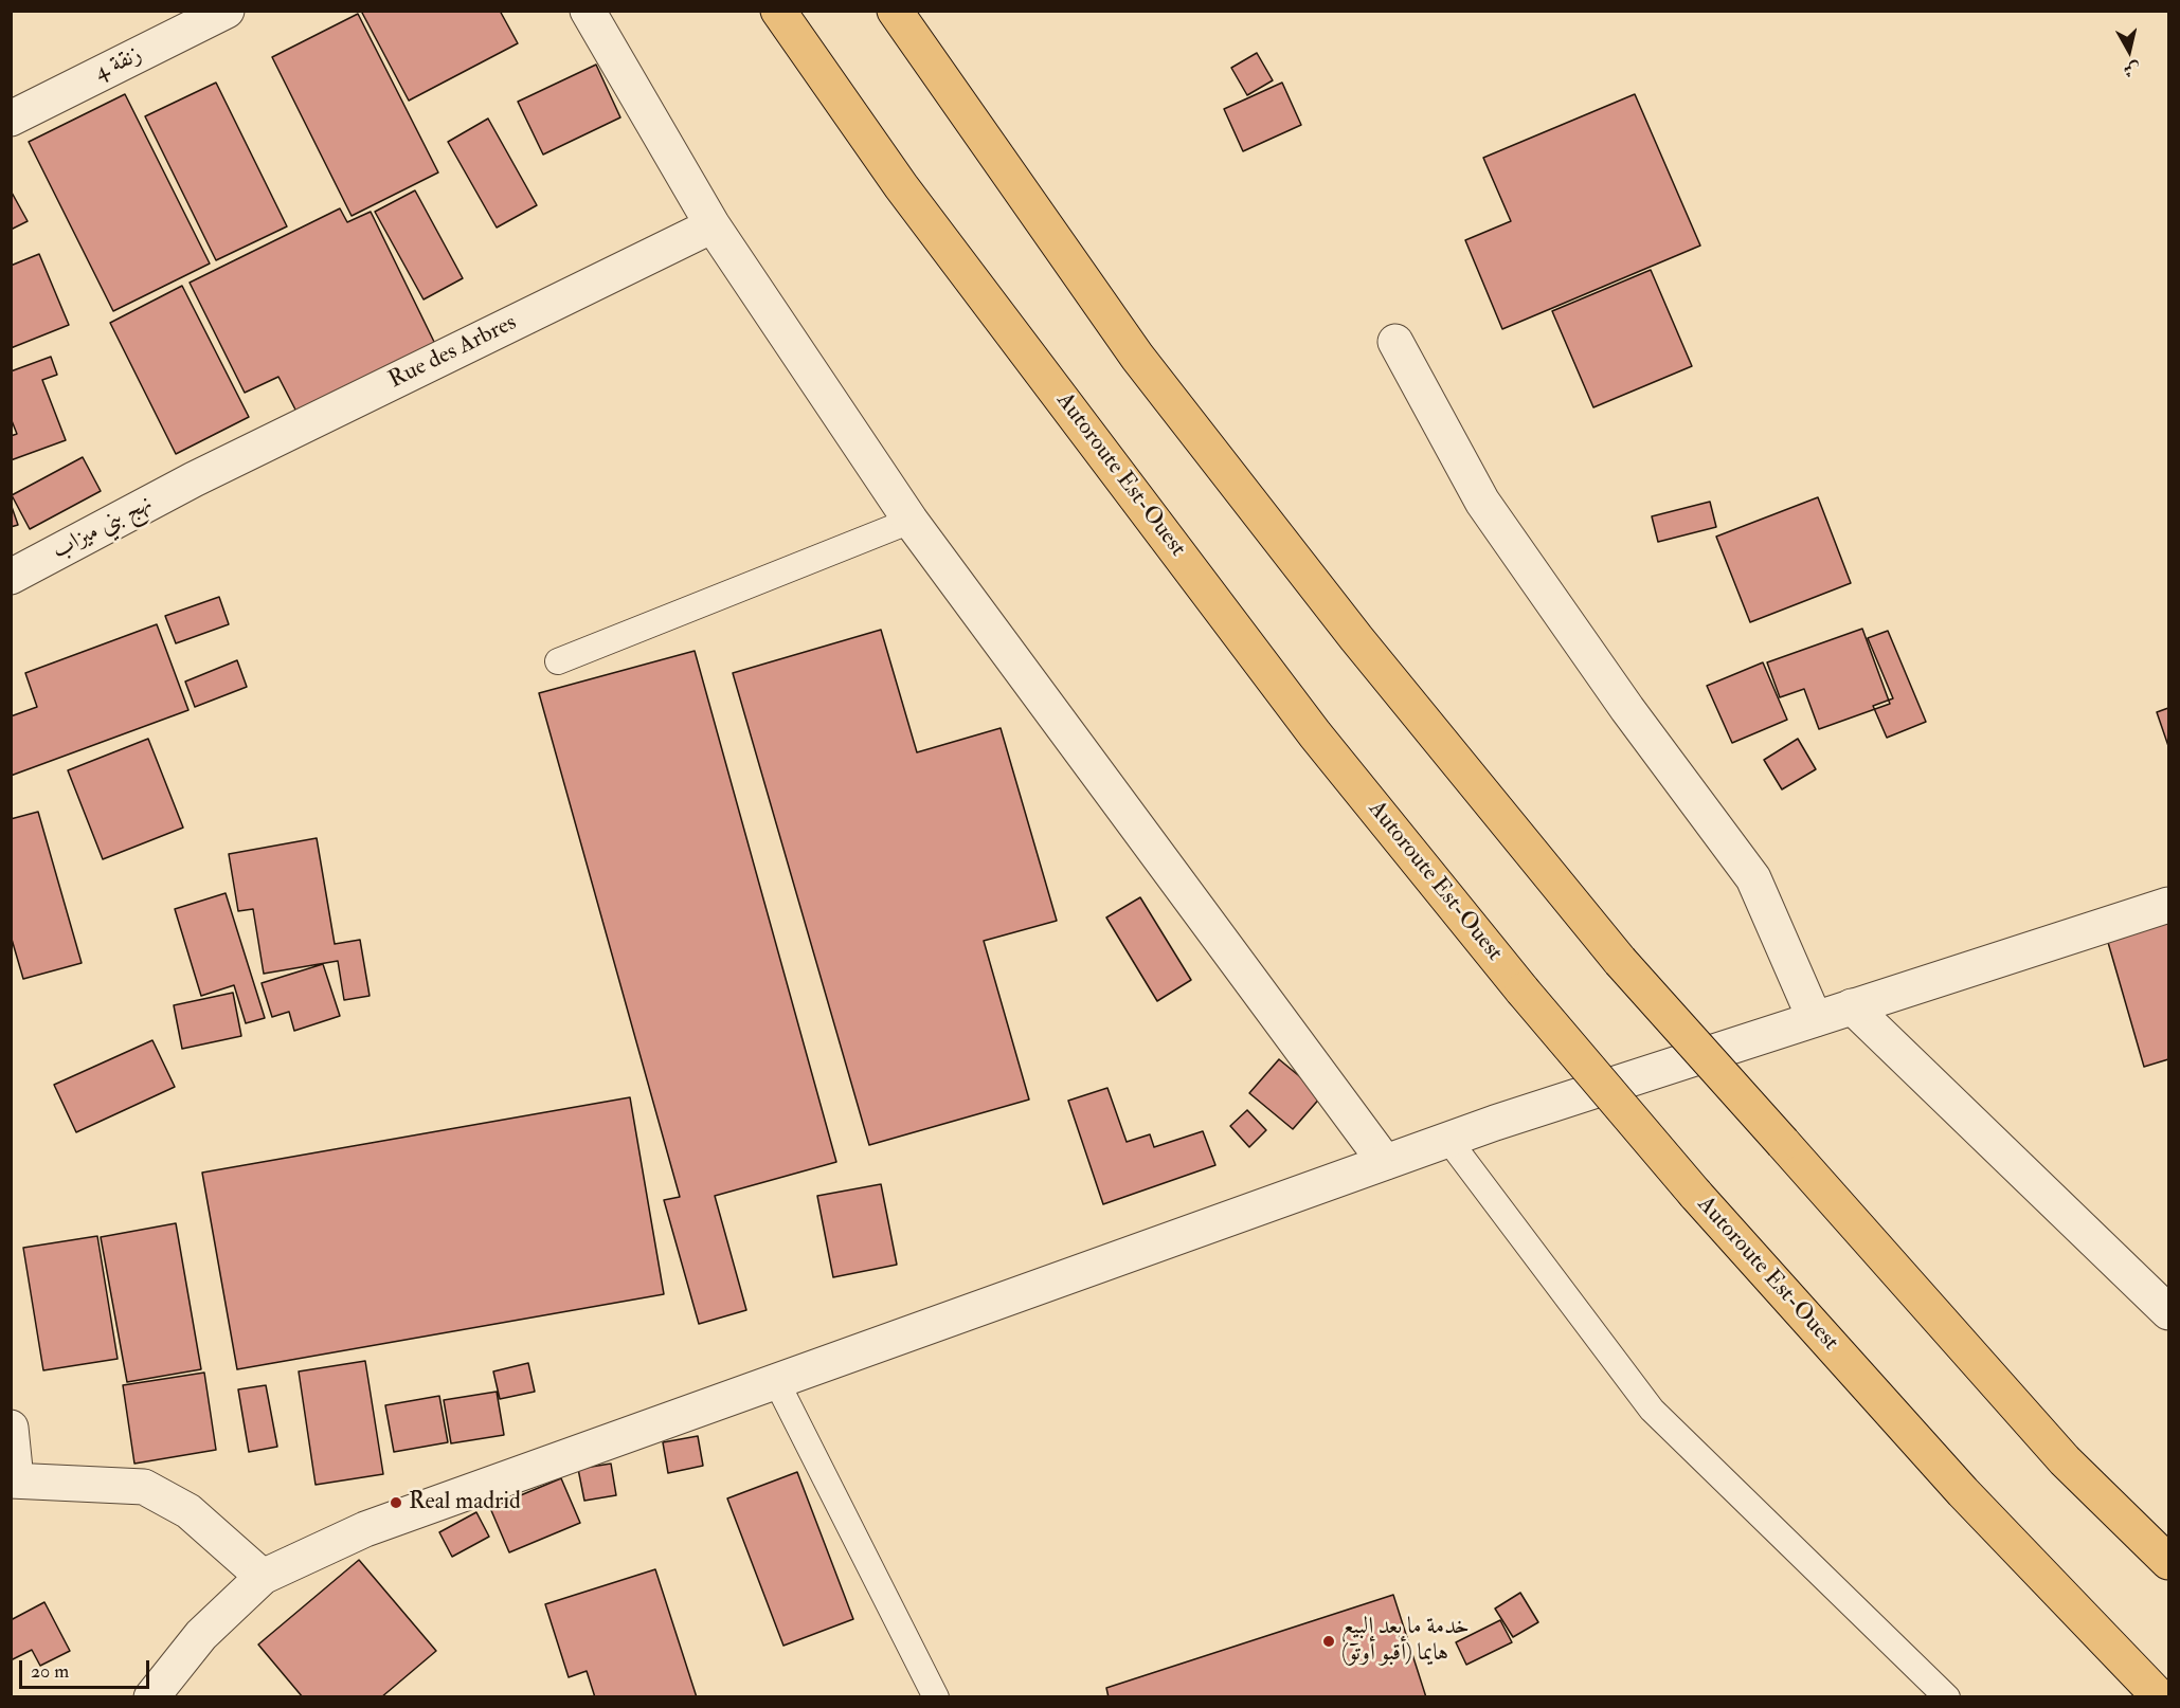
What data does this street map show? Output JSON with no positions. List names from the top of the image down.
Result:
{
  "streets": {
    "highway": ["Autoroute Est-Ouest"],
    "street": ["زنقة 4", "Rue des Arbres", "نهج بني ميزاب"]
  },
  "crossings": [
    ["Rue des Arbres", "نهج بني ميزاب"]
  ],
  "places": ["Real madrid", "خدمة ما بعد البيع هايما (أقبو أوتو)"],
  "scale_bar": "20 m",
  "north": "bottom"
}
